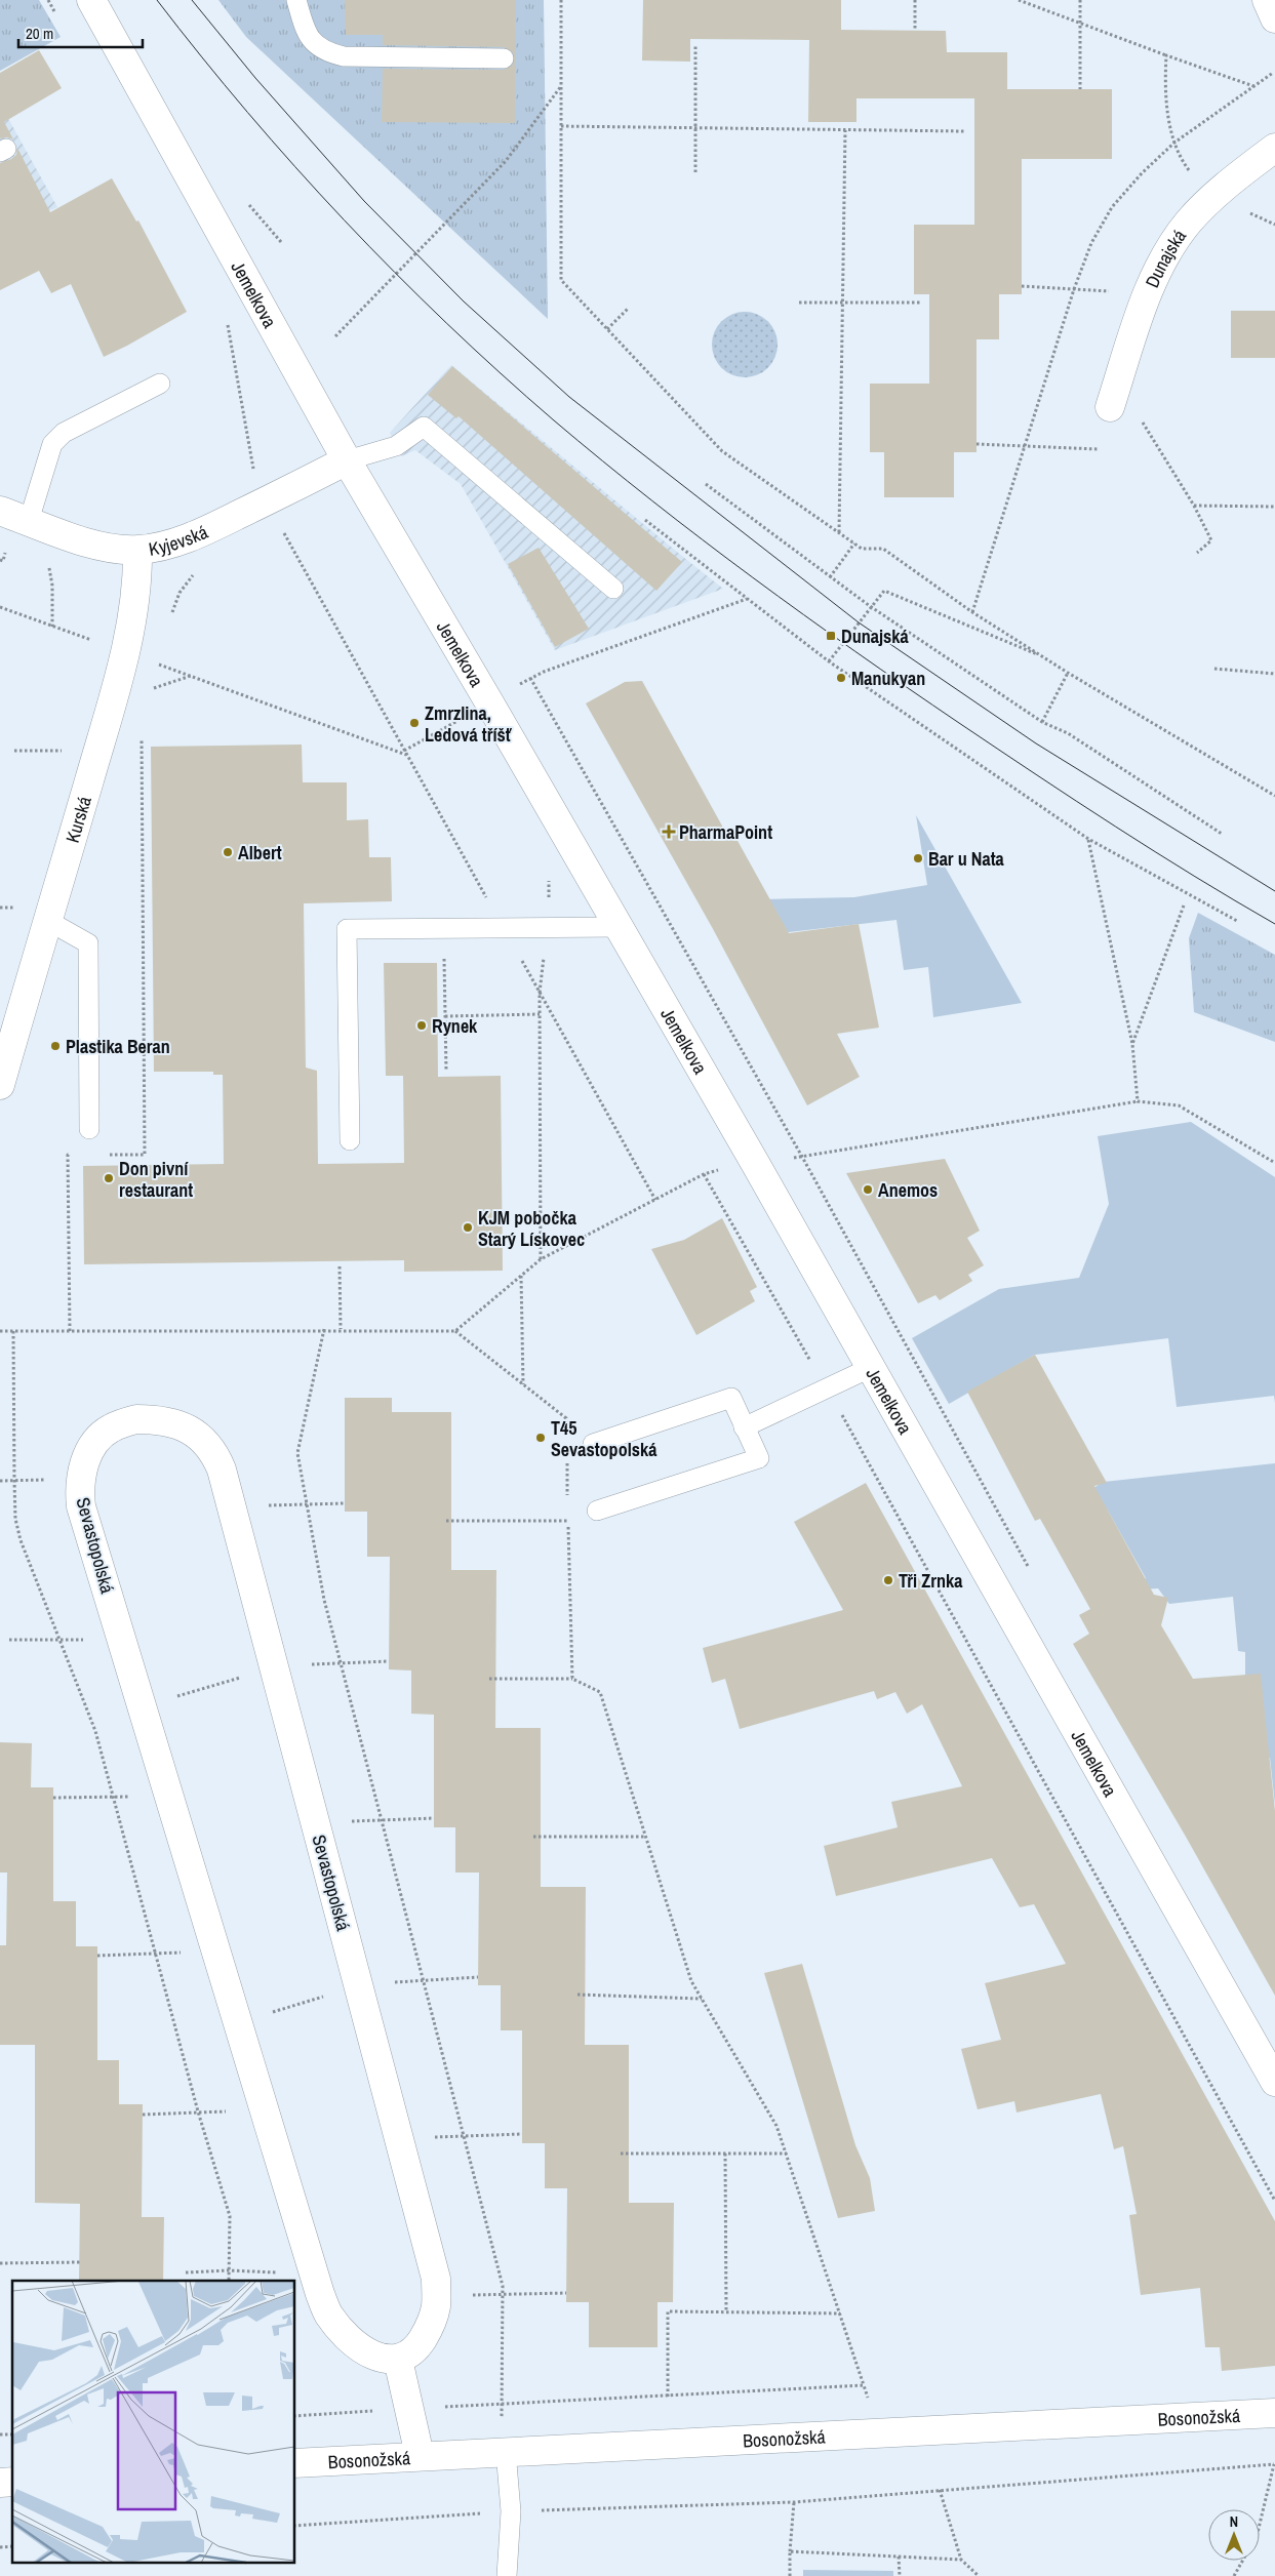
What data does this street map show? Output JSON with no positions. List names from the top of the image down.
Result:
{
  "streets": {
    "street": [
      "Dunajská",
      "Jemelkova",
      "Kyjevská",
      "Kurská",
      "Sevastopolská",
      "Bosonožská"
    ]
  },
  "crossings": [
    ["Jemelkova", "Kyjevská"],
    ["Kyjevská", "Kurská"]
  ],
  "places": {
    "transit": ["Dunajská"],
    "other": [
      "Manukyan",
      "Zmrzlina, Ledová tříšť",
      "Albert",
      "Bar u Nata",
      "Rynek",
      "Plastika Beran",
      "Don pivní restaurant",
      "Anemos",
      "KJM pobočka Starý Lískovec",
      "T45 Sevastopolská",
      "Tři Zrnka"
    ],
    "health": ["PharmaPoint"]
  },
  "scale_bar": "20 m",
  "north": "top"
}
